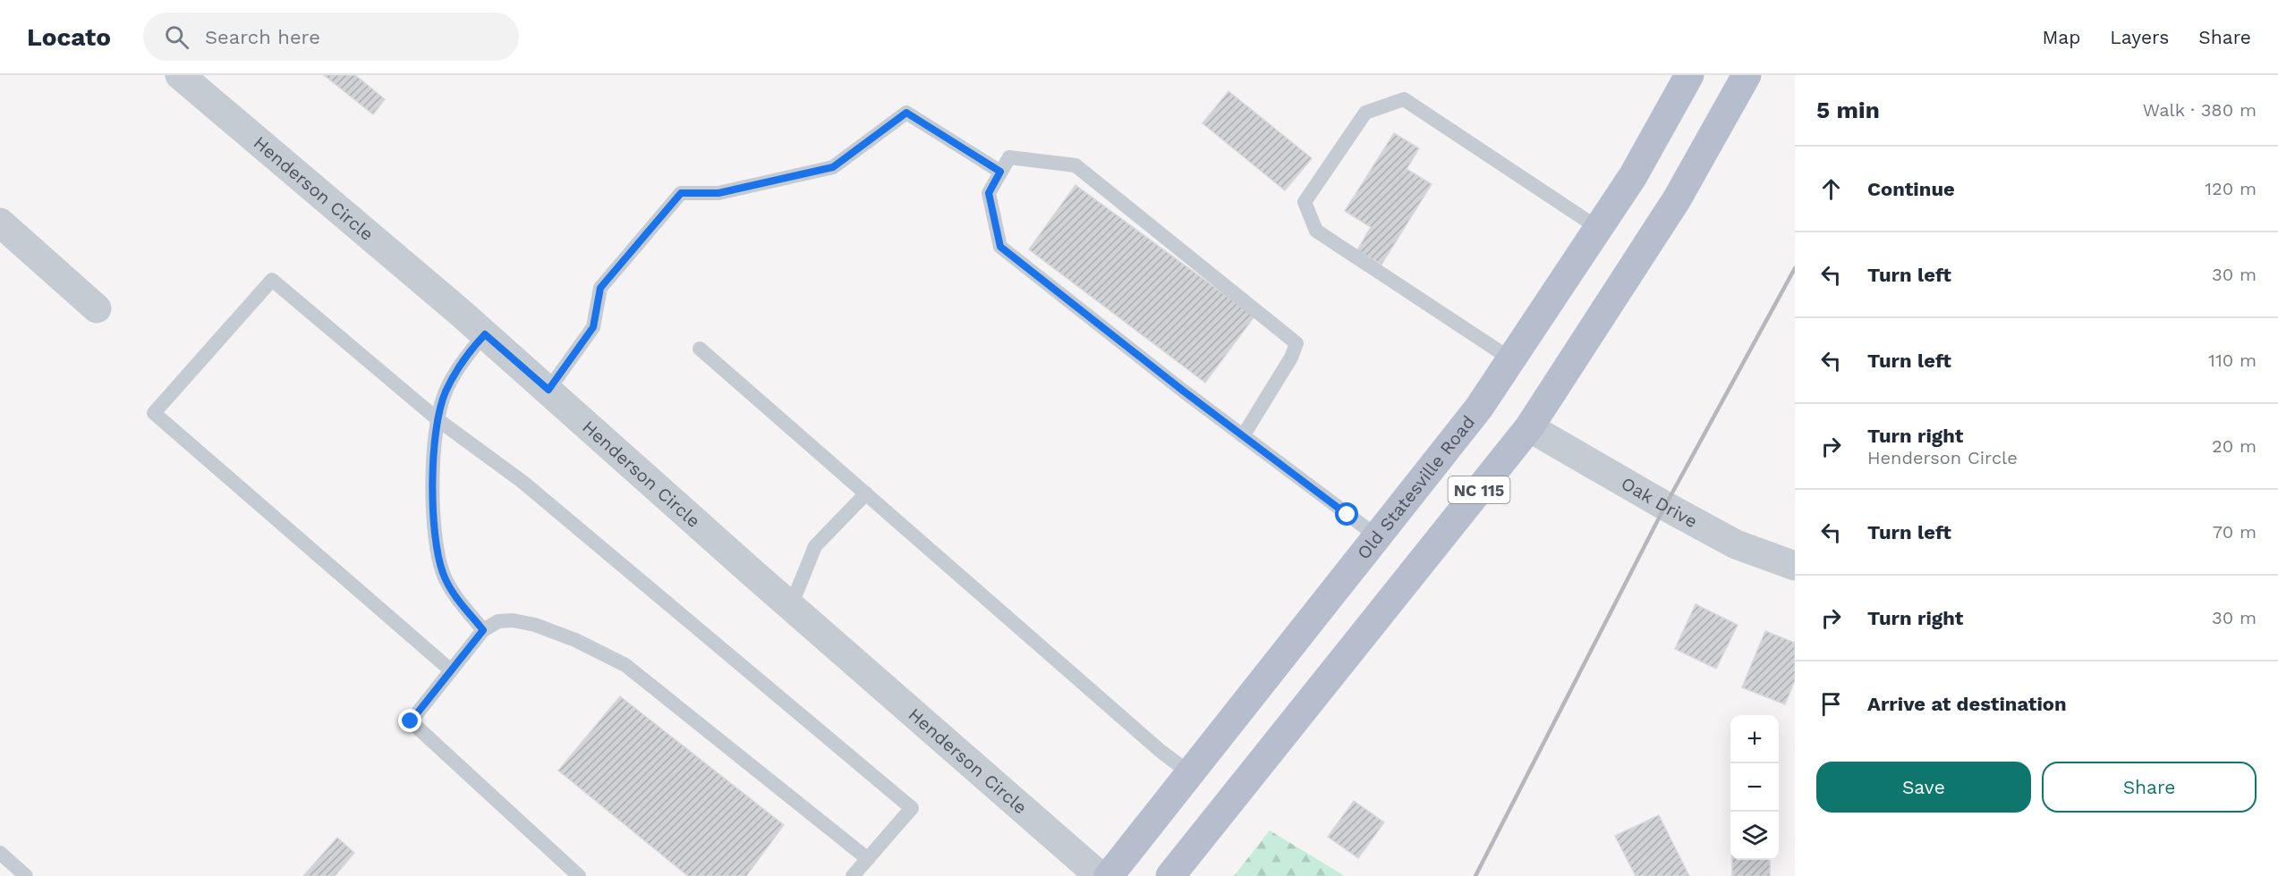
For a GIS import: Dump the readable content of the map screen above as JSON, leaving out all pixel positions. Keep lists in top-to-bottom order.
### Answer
{
  "streets": {
    "main road": ["Old Statesville Road", "NC 115"],
    "street": ["Henderson Circle", "Oak Drive"]
  },
  "crossings": [
    ["NC 115", "Oak Drive"]
  ],
  "page": {
    "header": "Locato",
    "search": "Search here",
    "nav": ["Map", "Layers", "Share"],
    "heading": ["5 min", "Walk · 380 m"],
    "list": [
      ["Continue", "120 m"],
      ["Turn left", "30 m"],
      ["Turn left", "110 m"],
      ["Turn right", "Henderson Circle", "20 m"],
      ["Turn left", "70 m"],
      ["Turn right", "30 m"],
      "Arrive at destination"
    ],
    "map_buttons": ["+", "−"],
    "buttons": ["Save", "Share"]
  }
}
